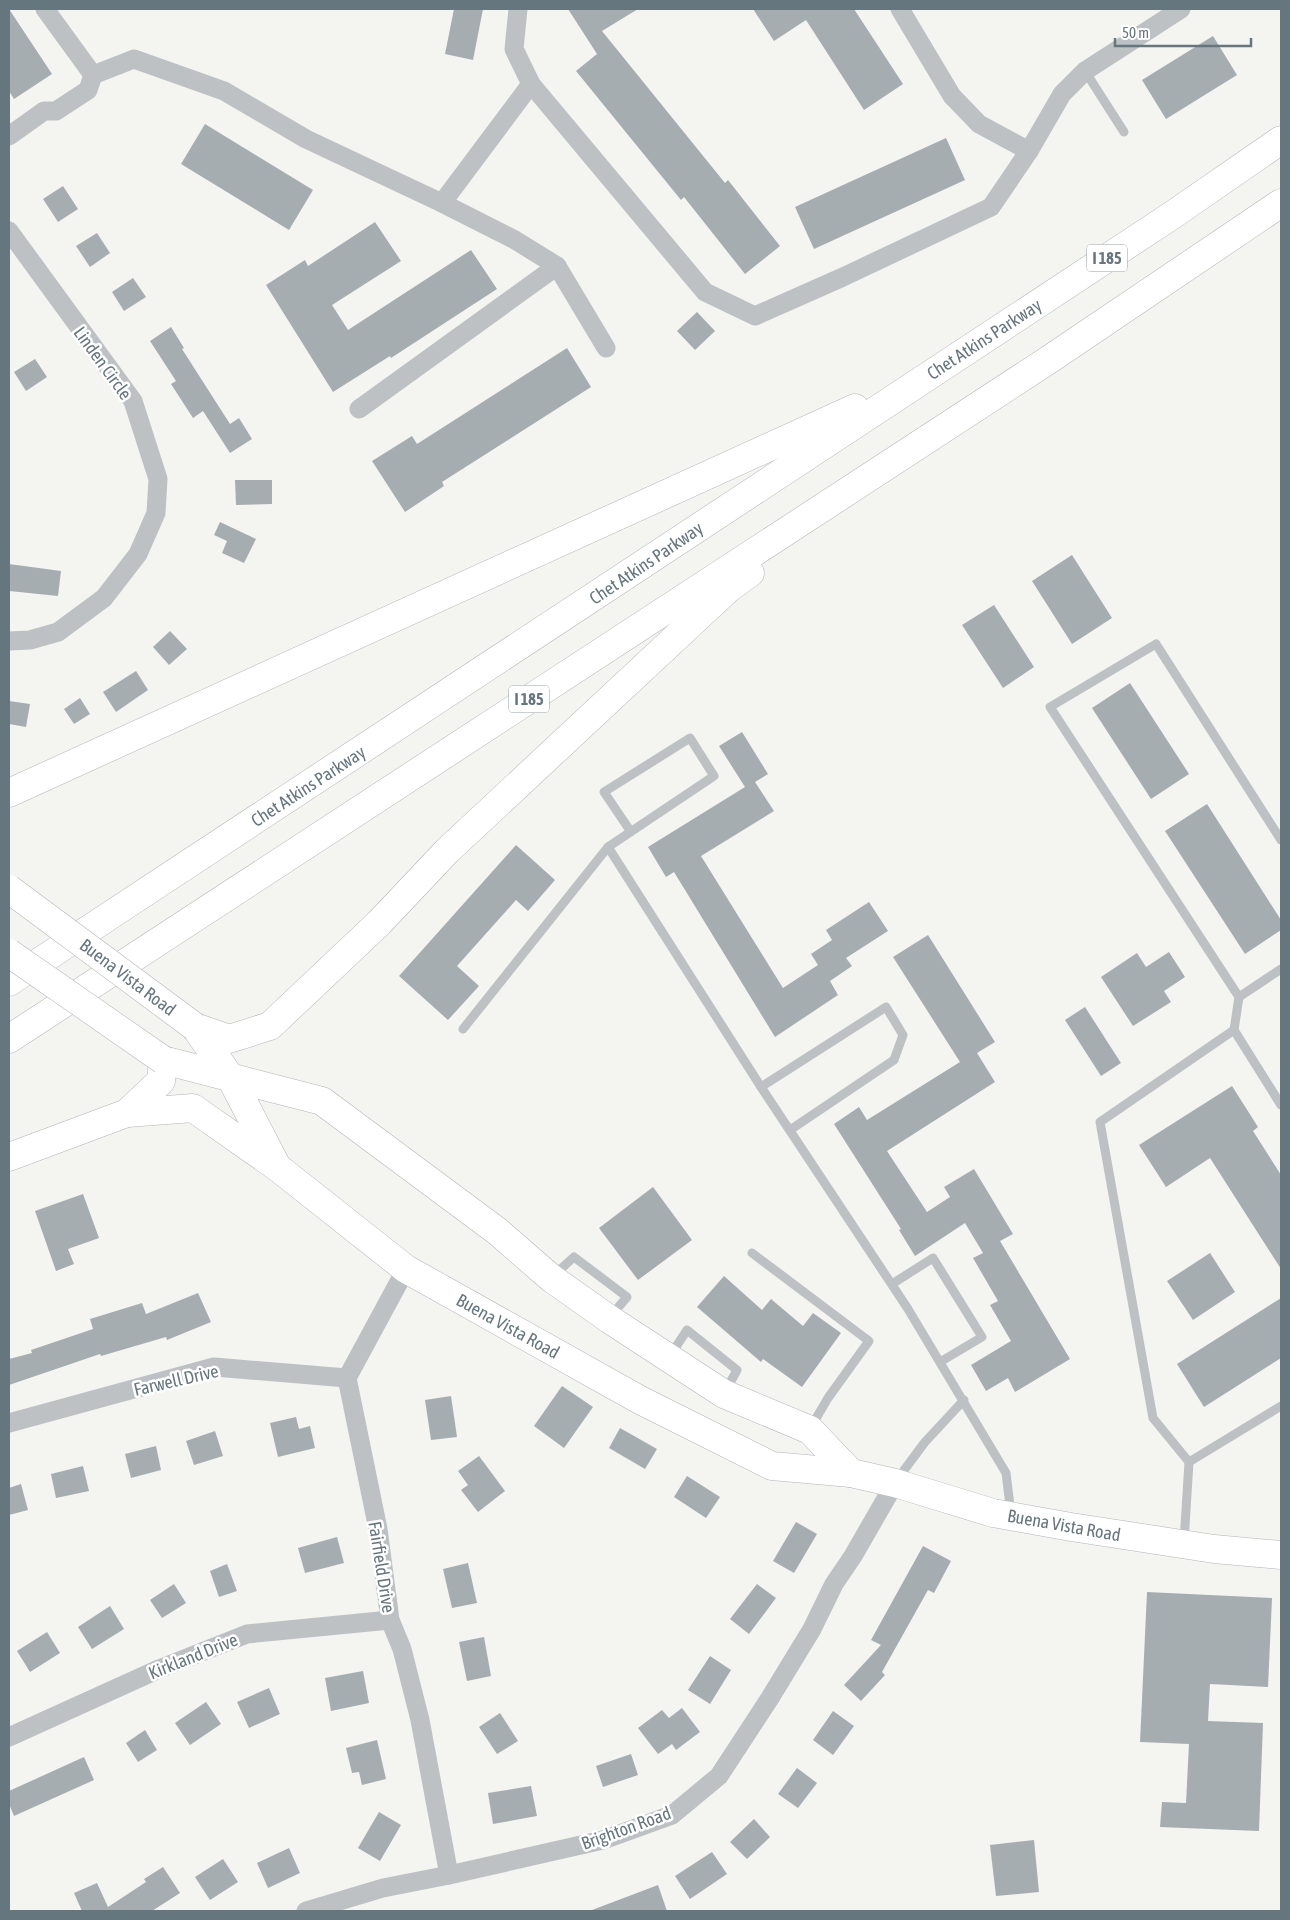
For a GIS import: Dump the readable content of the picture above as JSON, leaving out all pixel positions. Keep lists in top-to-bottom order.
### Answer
{
  "streets": {
    "main road": ["I 185", "Chet Atkins Parkway", "Buena Vista Road"],
    "street": [
      "Linden Circle",
      "Farwell Drive",
      "Fairfield Drive",
      "Kirkland Drive",
      "Brighton Road"
    ]
  },
  "crossings": [
    ["Buena Vista Road", "Brighton Road"],
    ["Farwell Drive", "Fairfield Drive"],
    ["Fairfield Drive", "Kirkland Drive"],
    ["Fairfield Drive", "Brighton Road"]
  ],
  "scale_bar": "50 m"
}
